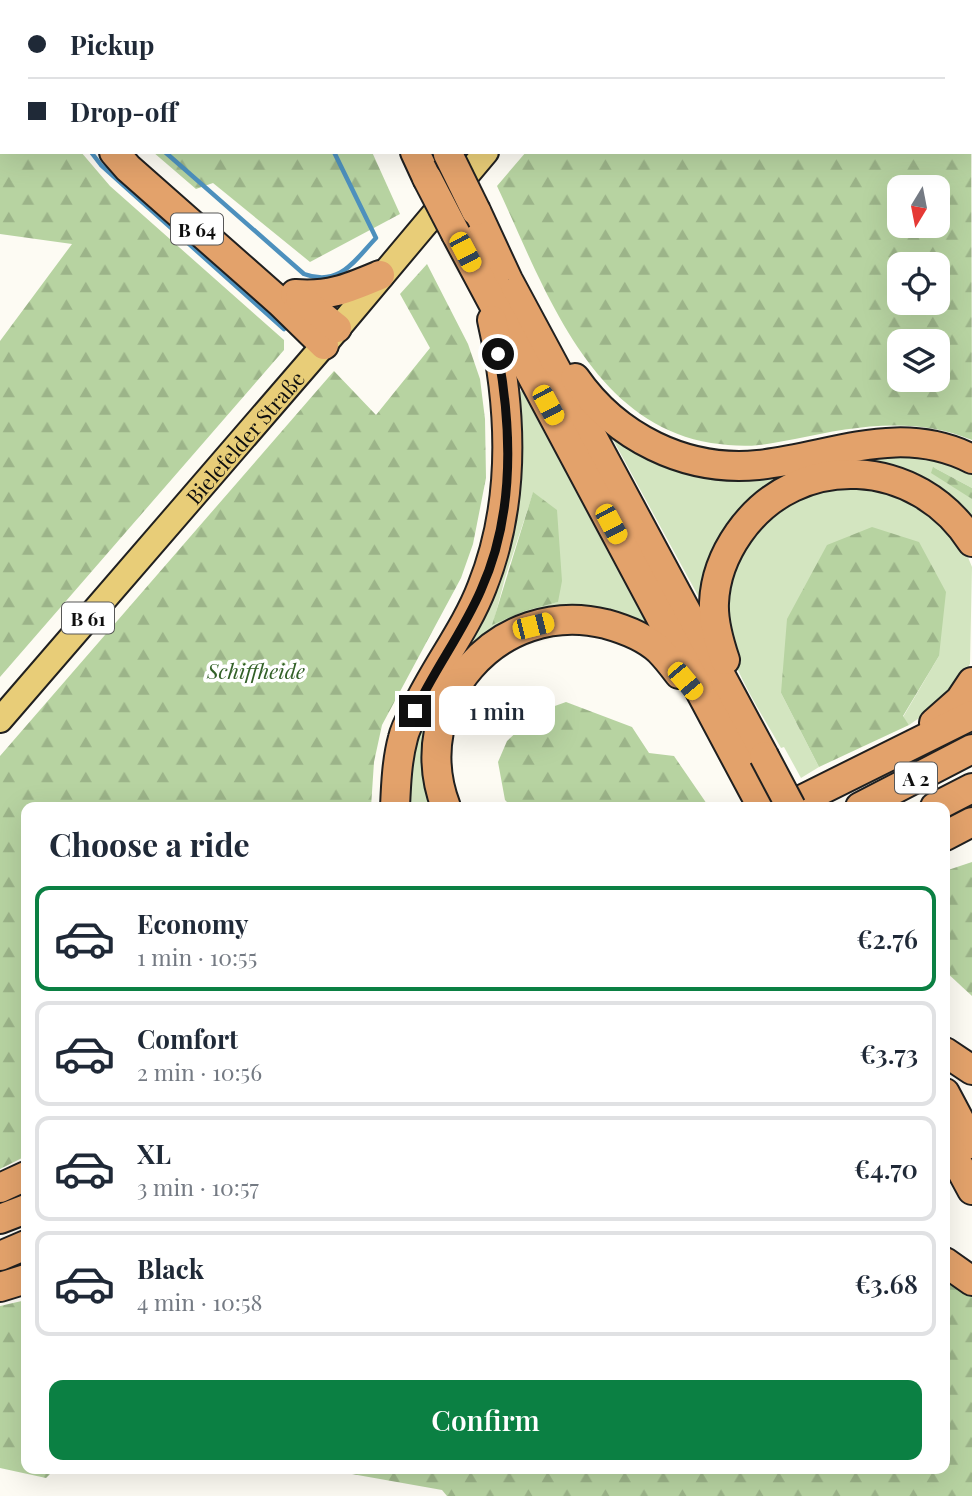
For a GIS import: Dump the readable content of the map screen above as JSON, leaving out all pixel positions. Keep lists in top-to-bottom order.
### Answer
{
  "streets": {
    "highway": ["B 64", "B 61", "A 2"],
    "main road": ["Bielefelder Straße"]
  },
  "crossings": [
    ["B 64", "Bielefelder Straße"],
    ["Bielefelder Straße", "B 61"]
  ],
  "parks": ["Schiffheide"],
  "north": "bottom",
  "page": {
    "banner": ["Pickup", "Drop-off"],
    "bubble": "1 min",
    "heading": "Choose a ride",
    "list": [
      {
        "name": "Economy",
        "note": "1 min · 10:55",
        "value": "€2.76"
      },
      {
        "name": "Comfort",
        "note": "2 min · 10:56",
        "value": "€3.73"
      },
      {
        "name": "XL",
        "note": "3 min · 10:57",
        "value": "€4.70"
      },
      {
        "name": "Black",
        "note": "4 min · 10:58",
        "value": "€3.68"
      }
    ],
    "buttons": "Confirm"
  }
}
